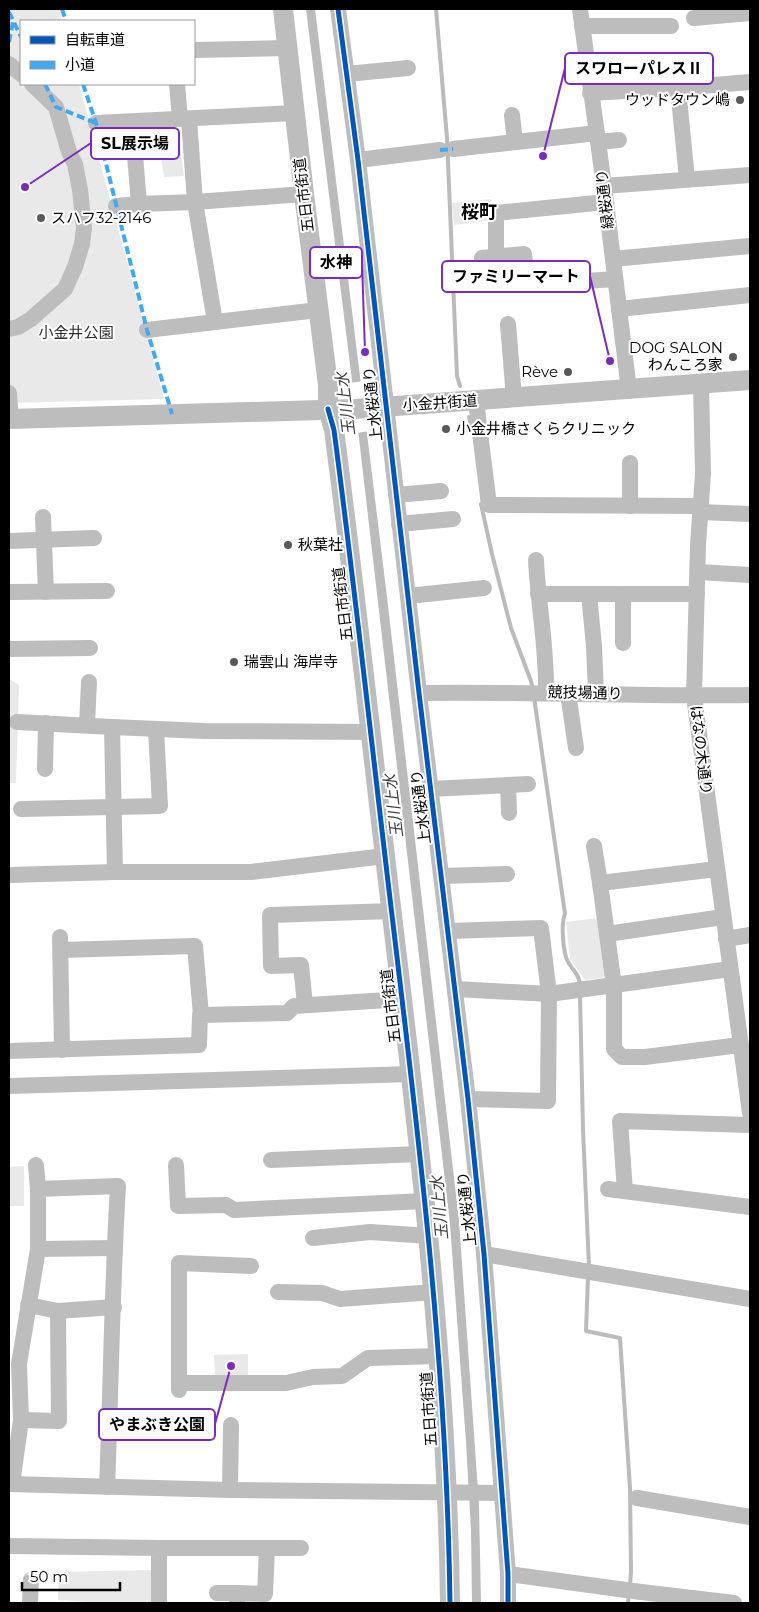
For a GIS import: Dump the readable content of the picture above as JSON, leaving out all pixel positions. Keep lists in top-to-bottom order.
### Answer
{
  "streets": {
    "main road": ["五日市街道", "小金井街道"],
    "street": [
      "緑桜通り",
      "上水桜通り",
      "競技場通り",
      "はなの木通り"
    ]
  },
  "crossings": [
    ["五日市街道", "小金井街道"],
    ["緑桜通り", "小金井街道"],
    ["小金井街道", "上水桜通り"],
    ["小金井街道", "はなの木通り"],
    ["上水桜通り", "競技場通り"],
    ["競技場通り", "はなの木通り"]
  ],
  "districts": ["桜町"],
  "water": ["玉川上水"],
  "parks": ["小金井公園"],
  "places": [
    "ウッドタウン嶋",
    "スワローパレスⅡ",
    "SL展示場",
    "スハフ32-2146",
    "水神",
    "DOG SALON わんころ家",
    "ファミリーマート",
    "Rève",
    "小金井橋さくらクリニック",
    "秋葉社",
    "瑞雲山 海岸寺",
    "やまぶき公園"
  ],
  "legend": ["自転車道", "小道"],
  "scale_bar": "50 m"
}
